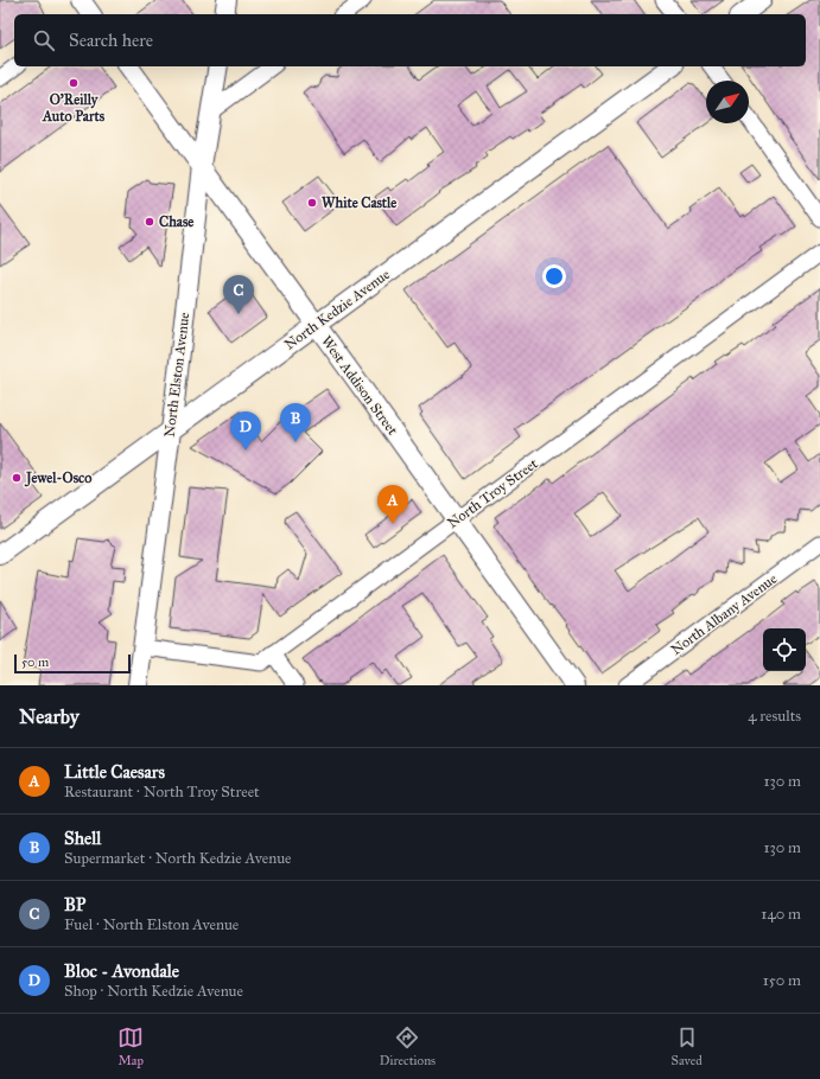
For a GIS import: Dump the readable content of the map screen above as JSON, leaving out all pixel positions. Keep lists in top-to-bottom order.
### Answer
{
  "streets": {
    "main road": ["North Kedzie Avenue", "North Elston Avenue", "West Addison Street"],
    "street": ["North Troy Street", "North Albany Avenue"]
  },
  "crossings": [
    ["North Kedzie Avenue", "North Elston Avenue"],
    ["North Kedzie Avenue", "West Addison Street"],
    ["North Elston Avenue", "West Addison Street"],
    ["North Elston Avenue", "North Troy Street"],
    ["West Addison Street", "North Troy Street"]
  ],
  "places": [
    "O'Reilly Auto Parts",
    "White Castle",
    "Chase",
    "Jewel-Osco"
  ],
  "scale_bar": "50 m",
  "north": "top right",
  "page": {
    "search": "Search here",
    "pins": [
      "C",
      "B",
      "D",
      "A"
    ],
    "scale": "50 m",
    "heading": ["Nearby", "4 results"],
    "list": [
      {
        "mark": "A",
        "name": "Little Caesars",
        "note": "Restaurant · North Troy Street",
        "value": "130 m"
      },
      {
        "mark": "B",
        "name": "Shell",
        "note": "Supermarket · North Kedzie Avenue",
        "value": "130 m"
      },
      {
        "mark": "C",
        "name": "BP",
        "note": "Fuel · North Elston Avenue",
        "value": "140 m"
      },
      {
        "mark": "D",
        "name": "Bloc - Avondale",
        "note": "Shop · North Kedzie Avenue",
        "value": "150 m"
      }
    ],
    "nav": ["Map", "Directions", "Saved"]
  }
}
